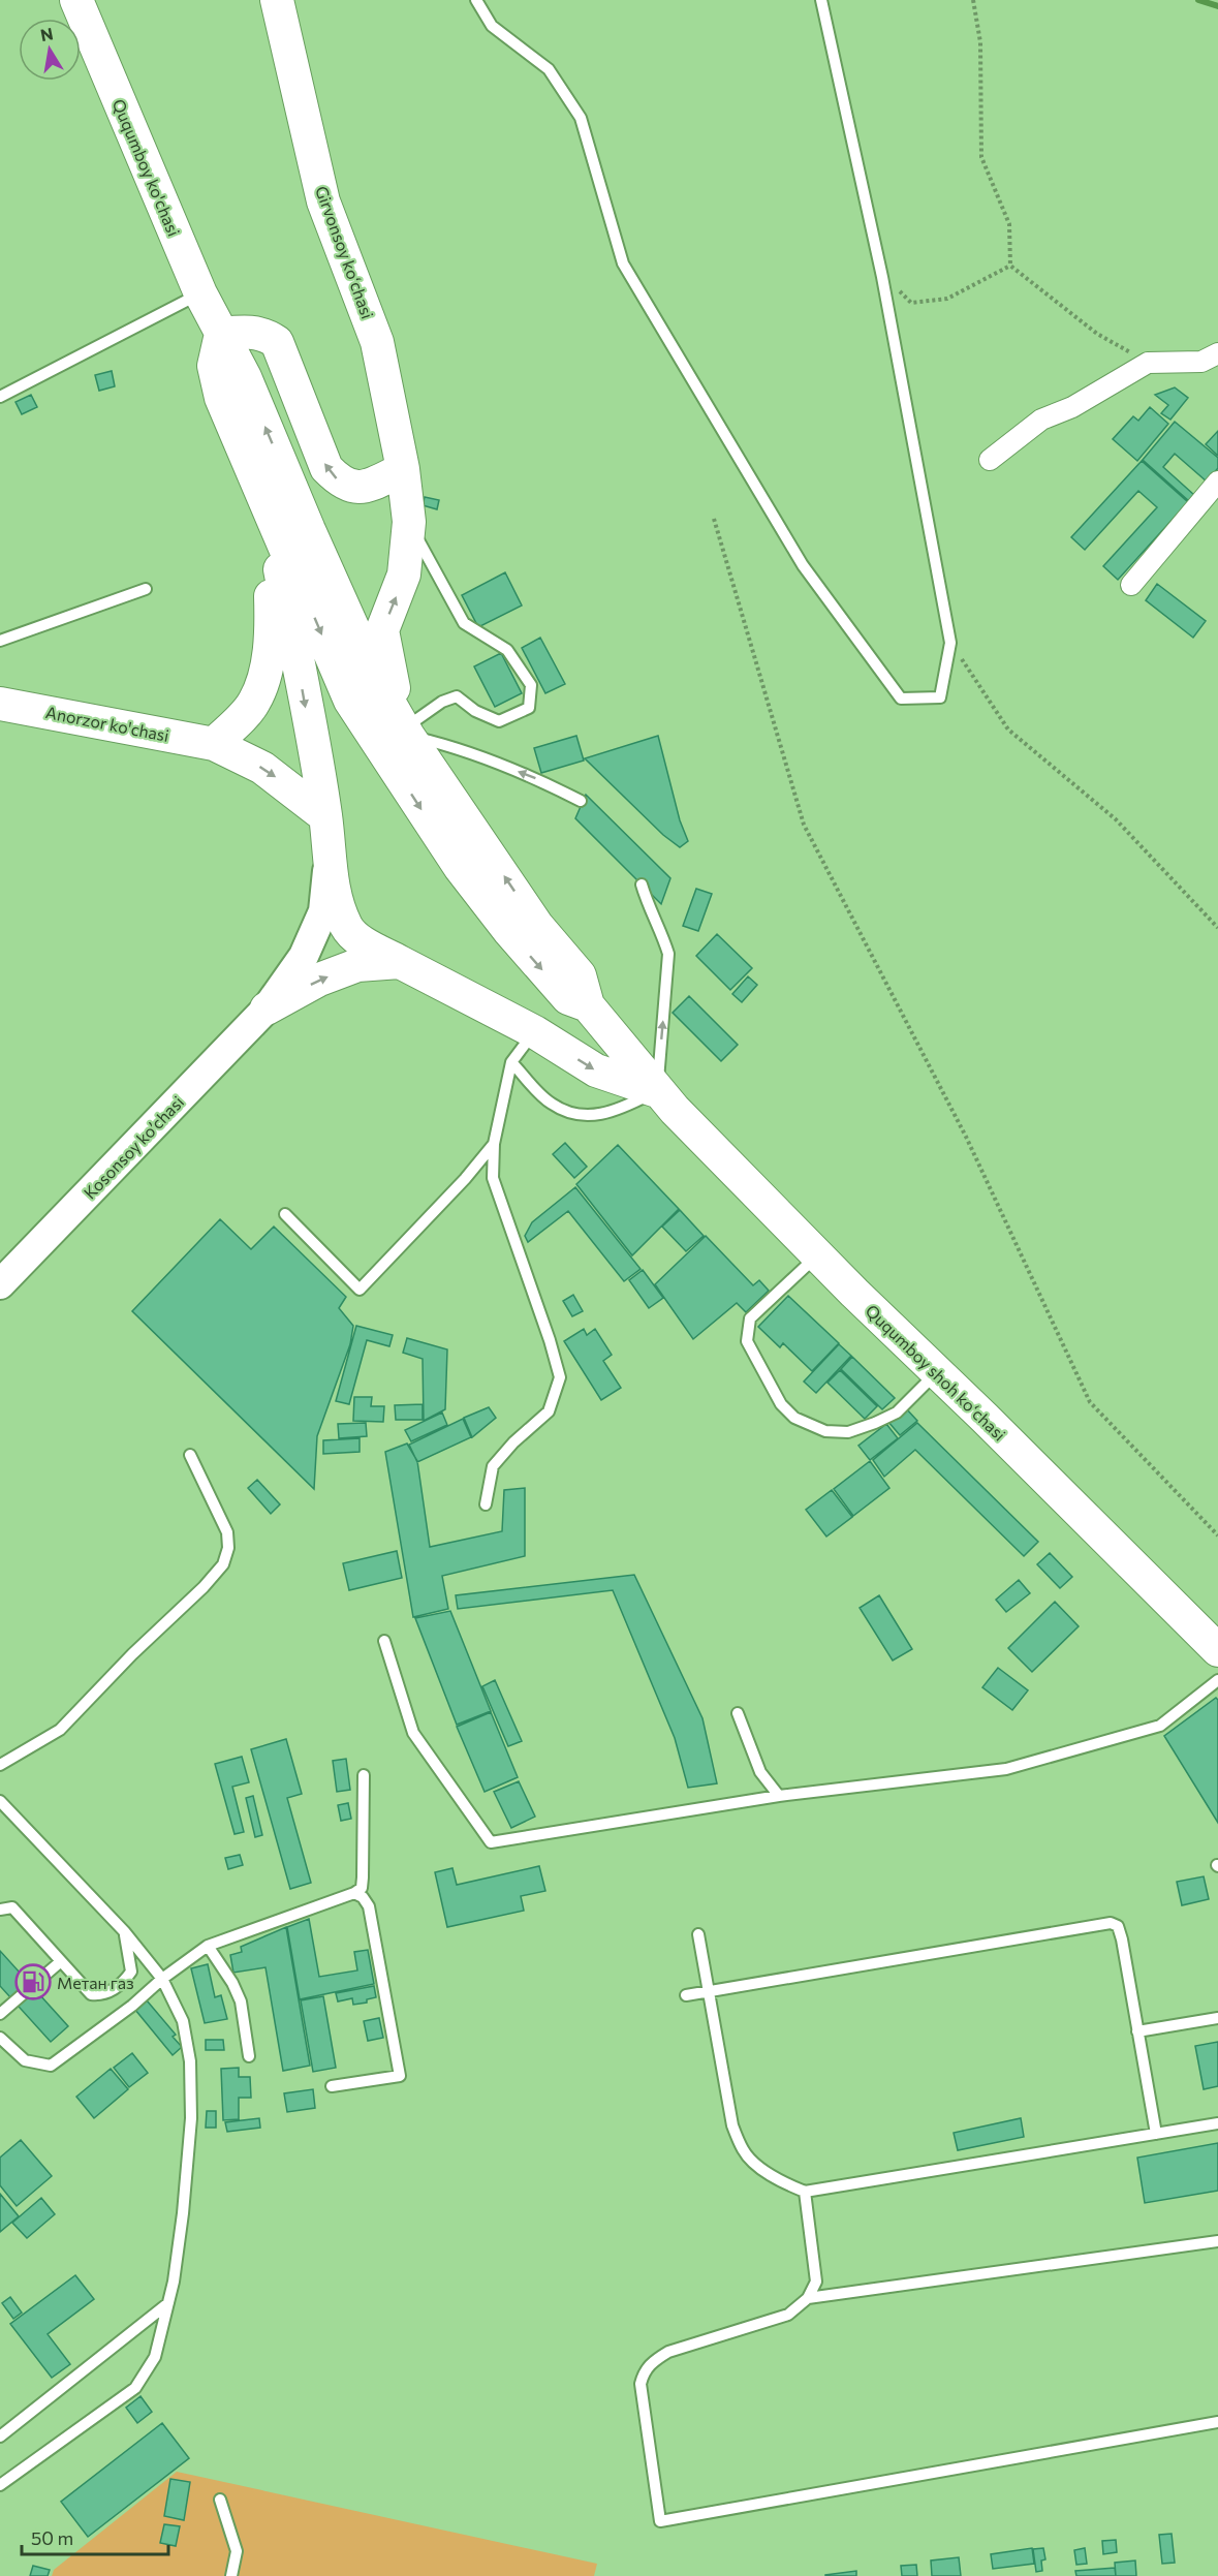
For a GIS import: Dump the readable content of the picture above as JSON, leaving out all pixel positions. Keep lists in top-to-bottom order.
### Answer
{
  "streets": {
    "main road": [
      "Ququmboy ko'chasi",
      "Girvonsoy koʻchasi",
      "Anorzor ko'chasi",
      "Kosonsoy ko’chasi",
      "Ququmboy shoh koʻchasi"
    ]
  },
  "crossings": [
    ["Ququmboy ko'chasi", "Girvonsoy koʻchasi"],
    ["Ququmboy ko'chasi", "Ququmboy shoh koʻchasi"]
  ],
  "one_way": ["Anorzor ko'chasi"],
  "places": {
    "fuel station": ["Метан газ"]
  },
  "scale_bar": "50 m",
  "north": "top"
}
